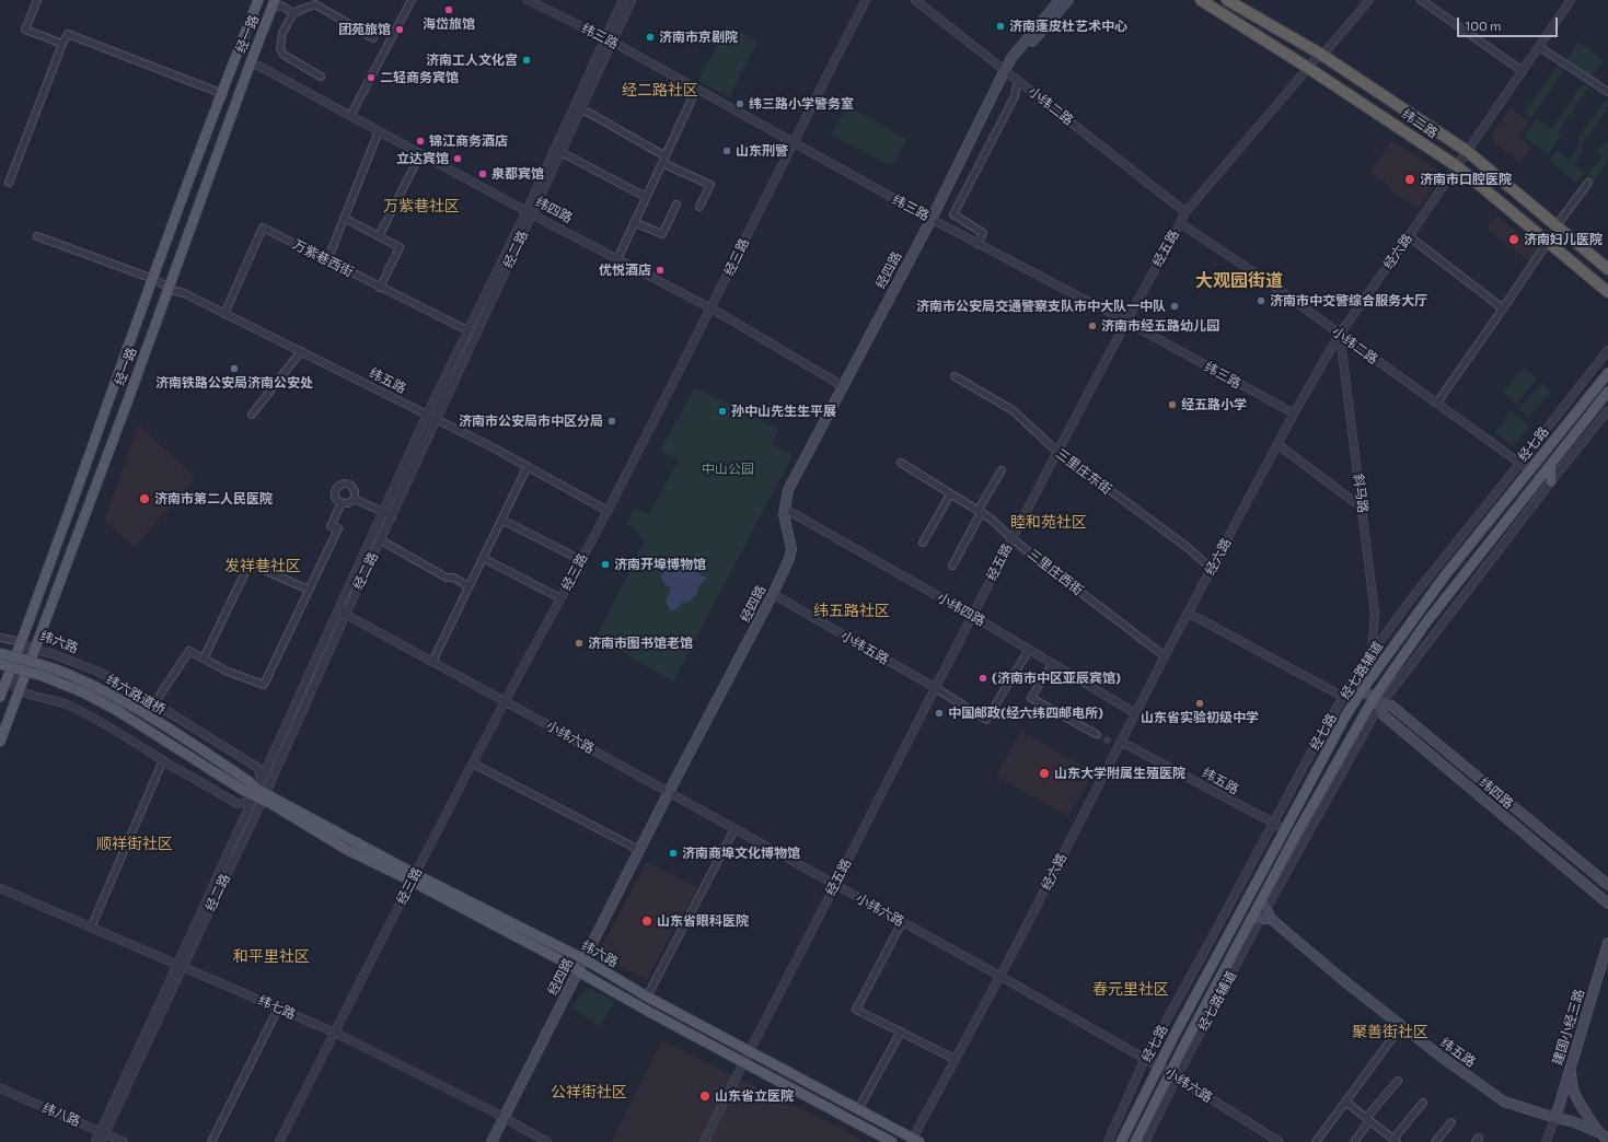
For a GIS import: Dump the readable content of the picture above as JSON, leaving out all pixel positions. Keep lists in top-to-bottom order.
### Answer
{
  "streets": {
    "highway": ["纬二路"],
    "main road": [
      "经一路",
      "纬四路",
      "经四路",
      "纬五路",
      "经七路",
      "纬六路",
      "纬六路道桥",
      "建国小经三路"
    ],
    "street": [
      "纬三路",
      "小纬二路",
      "经五路",
      "经二路",
      "经六路",
      "经三路",
      "万紫巷西街",
      "三里庄东街",
      "斜马路",
      "三里庄西街",
      "小纬四路",
      "小纬五路",
      "经七路辅道",
      "小纬六路",
      "纬七路",
      "纬八路"
    ]
  },
  "crossings": [
    ["经一路", "纬四路"],
    ["经一路", "纬五路"],
    ["经一路", "纬六路"],
    ["纬三路", "经五路"],
    ["纬三路", "经二路"],
    ["纬三路", "经六路"],
    ["纬三路", "经三路"],
    ["纬三路", "经四路"],
    ["小纬二路", "经五路"],
    ["小纬二路", "经六路"],
    ["小纬二路", "经四路"],
    ["小纬二路", "经七路"],
    ["小纬二路", "斜马路"],
    ["小纬二路", "经七路辅道"],
    ["纬二路", "经五路"],
    ["纬二路", "经六路"],
    ["纬四路", "经二路"],
    ["纬四路", "经三路"],
    ["纬四路", "经四路"],
    ["纬四路", "经七路"],
    ["经五路", "三里庄东街"],
    ["经五路", "三里庄西街"],
    ["经五路", "小纬四路"],
    ["经五路", "纬六路"],
    ["经五路", "小纬五路"],
    ["经五路", "小纬六路"],
    ["经二路", "万紫巷西街"],
    ["经二路", "纬五路"],
    ["经二路", "纬六路"],
    ["经二路", "小纬六路"],
    ["经二路", "纬七路"],
    ["经二路", "纬八路"],
    ["经六路", "纬五路"],
    ["经六路", "三里庄东街"],
    ["经六路", "斜马路"],
    ["经六路", "三里庄西街"],
    ["经六路", "小纬四路"],
    ["经六路", "纬六路"],
    ["经六路", "小纬六路"],
    ["经三路", "纬五路"],
    ["经三路", "纬六路"],
    ["经三路", "小纬六路"],
    ["经三路", "纬七路"],
    ["万紫巷西街", "纬五路"],
    ["经四路", "小纬四路"],
    ["经四路", "纬六路"],
    ["经四路", "小纬五路"],
    ["经四路", "小纬六路"],
    ["经四路", "纬七路"],
    ["纬五路", "经七路"],
    ["纬五路", "经七路辅道"],
    ["纬五路", "建国小经三路"],
    ["经七路", "小纬六路"],
    ["斜马路", "经七路辅道"],
    ["纬六路", "纬六路道桥"],
    ["经七路辅道", "小纬六路"]
  ],
  "districts": [
    "经二路社区",
    "万紫巷社区",
    "大观园街道",
    "睦和苑社区",
    "发祥巷社区",
    "纬五路社区",
    "顺祥街社区",
    "和平里社区",
    "春元里社区",
    "聚善街社区",
    "公祥街社区"
  ],
  "parks": ["中山公园"],
  "places": [
    "海岱旅馆",
    "济南蓬皮杜艺术中心",
    "团苑旅馆",
    "济南市京剧院",
    "济南工人文化宫",
    "二轻商务宾馆",
    "纬三路小学警务室",
    "锦江商务酒店",
    "山东刑警",
    "立达宾馆",
    "泉都宾馆",
    "济南市口腔医院",
    "济南妇儿医院",
    "优悦酒店",
    "济南市中交警综合服务大厅",
    "济南市公安局交通警察支队市中大队一中队",
    "济南市经五路幼儿园",
    "济南铁路公安局济南公安处",
    "经五路小学",
    "孙中山先生生平展",
    "济南市公安局市中区分局",
    "济南市第二人民医院",
    "济南开埠博物馆",
    "济南市图书馆老馆",
    "(济南市中区亚辰宾馆)",
    "山东省实验初级中学",
    "中国邮政(经六纬四邮电所)",
    "山东大学附属生殖医院",
    "济南商埠文化博物馆",
    "山东省眼科医院",
    "山东省立医院"
  ],
  "scale_bar": "100 m"
}
